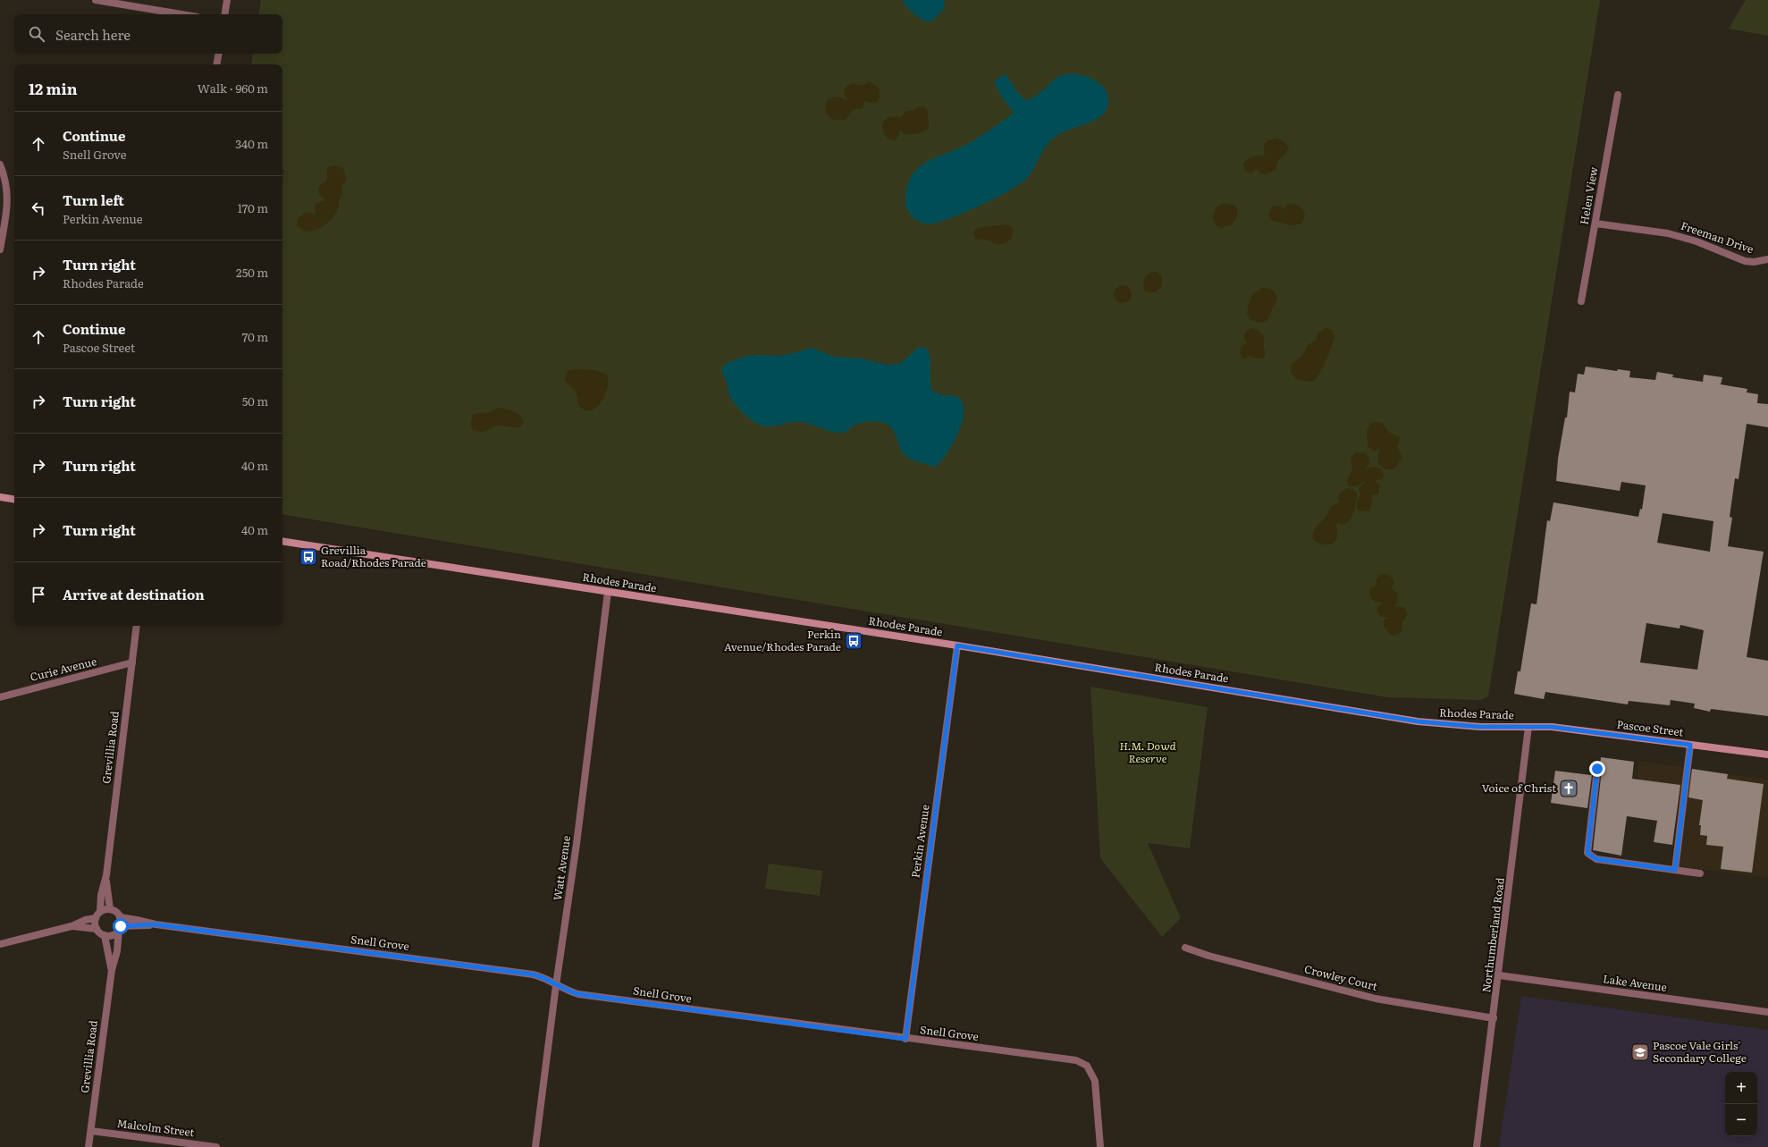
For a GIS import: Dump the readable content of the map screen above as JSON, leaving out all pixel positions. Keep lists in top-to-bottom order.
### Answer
{
  "streets": {
    "main road": ["Rhodes Parade", "Pascoe Street"],
    "street": [
      "Helen View",
      "Freeman Drive",
      "Curie Avenue",
      "Grevillia Road",
      "Perkin Avenue",
      "Watt Avenue",
      "Northumberland Road",
      "Snell Grove",
      "Crowley Court",
      "Lake Avenue",
      "Malcolm Street"
    ]
  },
  "crossings": [
    ["Helen View", "Freeman Drive"],
    ["Rhodes Parade", "Pascoe Street"],
    ["Rhodes Parade", "Perkin Avenue"],
    ["Rhodes Parade", "Watt Avenue"],
    ["Rhodes Parade", "Northumberland Road"],
    ["Curie Avenue", "Grevillia Road"],
    ["Pascoe Street", "Northumberland Road"],
    ["Grevillia Road", "Snell Grove"],
    ["Grevillia Road", "Malcolm Street"],
    ["Perkin Avenue", "Snell Grove"],
    ["Watt Avenue", "Snell Grove"],
    ["Northumberland Road", "Crowley Court"],
    ["Northumberland Road", "Lake Avenue"]
  ],
  "parks": ["H.M. Dowd Reserve"],
  "places": {
    "bus stop": ["Grevillia Road/Rhodes Parade", "Perkin Avenue/Rhodes Parade"],
    "church": ["Voice of Christ"],
    "school or university": ["Pascoe Vale Girls' Secondary College"]
  },
  "page": {
    "search": "Search here",
    "heading": ["12 min", "Walk · 960 m"],
    "list": [
      ["Continue", "Snell Grove", "340 m"],
      ["Turn left", "Perkin Avenue", "170 m"],
      ["Turn right", "Rhodes Parade", "250 m"],
      ["Continue", "Pascoe Street", "70 m"],
      ["Turn right", "50 m"],
      ["Turn right", "40 m"],
      ["Turn right", "40 m"],
      "Arrive at destination"
    ],
    "map_buttons": ["+", "−"]
  }
}
